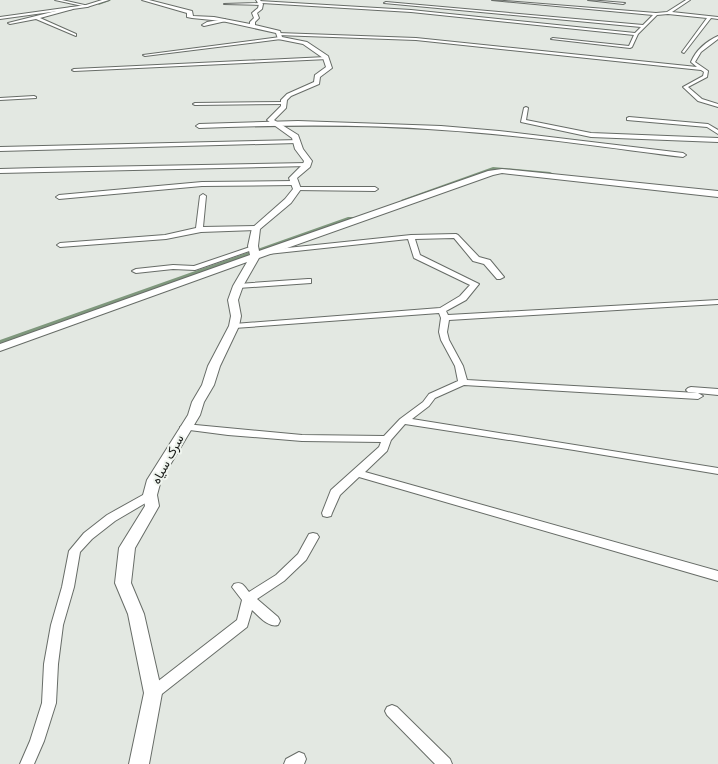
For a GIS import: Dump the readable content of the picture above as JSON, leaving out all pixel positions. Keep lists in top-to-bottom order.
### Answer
{
  "streets": {
    "street": ["سرک سیاه"]
  }
}
